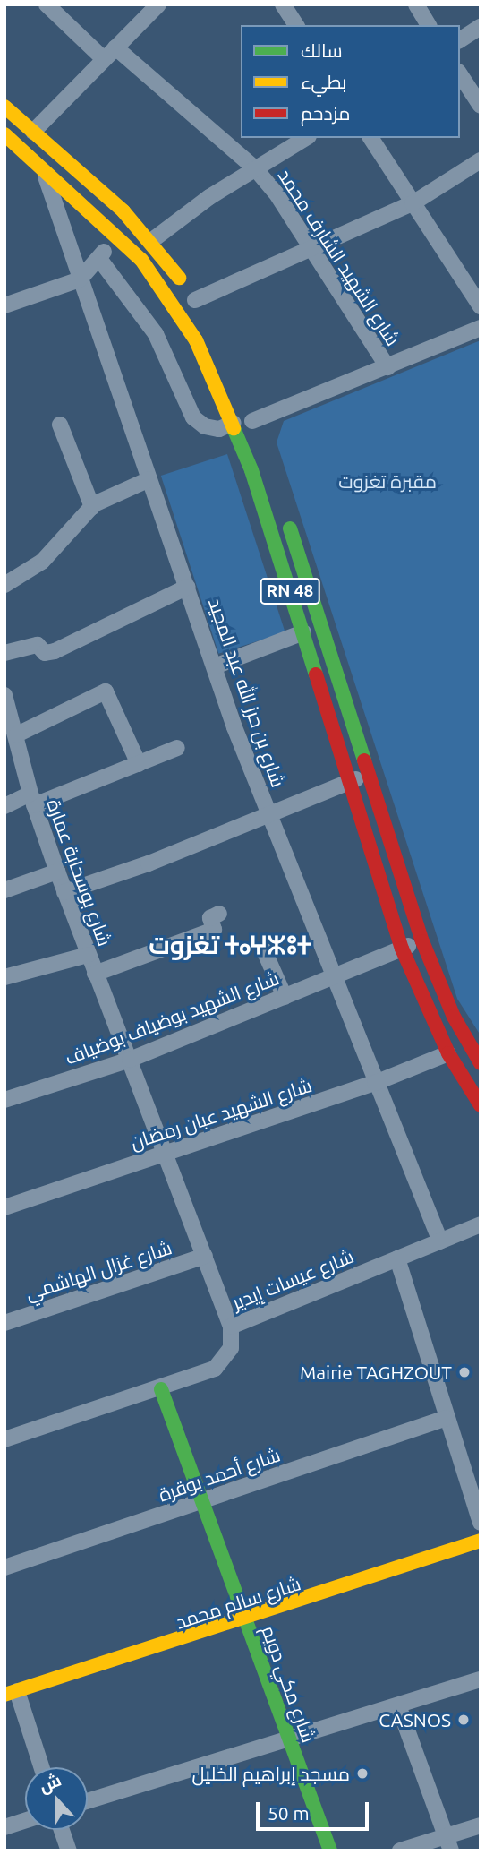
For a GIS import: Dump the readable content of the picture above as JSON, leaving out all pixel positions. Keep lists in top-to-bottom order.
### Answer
{
  "streets": {
    "main road": ["RN 48", "شارع سالم محمد", "شارع مكي دويم"],
    "street": [
      "شارع الشهيد الشارف محمد",
      "شارع بن حرز الله عبد المجيد",
      "شارع بوسحابة عمارة",
      "شارع الشهيد بوضياف بوضياف",
      "شارع الشهيد عبان رمضان",
      "شارع غزال الهاشمي",
      "شارع عيسات إيدير",
      "شارع أحمد بوقرة"
    ]
  },
  "crossings": [
    ["RN 48", "شارع بن حرز الله عبد المجيد"],
    ["RN 48", "شارع الشهيد بوضياف بوضياف"],
    ["RN 48", "شارع الشهيد عبان رمضان"],
    ["شارع بن حرز الله عبد المجيد", "شارع الشهيد بوضياف بوضياف"],
    ["شارع بن حرز الله عبد المجيد", "شارع الشهيد عبان رمضان"],
    ["شارع بن حرز الله عبد المجيد", "شارع عيسات إيدير"],
    ["شارع بوسحابة عمارة", "شارع الشهيد بوضياف بوضياف"],
    ["شارع بوسحابة عمارة", "شارع الشهيد عبان رمضان"],
    ["شارع بوسحابة عمارة", "شارع غزال الهاشمي"],
    ["شارع بوسحابة عمارة", "شارع عيسات إيدير"],
    ["شارع عيسات إيدير", "شارع مكي دويم"],
    ["شارع أحمد بوقرة", "شارع مكي دويم"],
    ["شارع سالم محمد", "شارع مكي دويم"]
  ],
  "districts": ["تغزوت ⵜⴰⵖⵣⵓⵜ"],
  "parks": ["مقبرة تغزوت"],
  "places": ["Mairie TAGHZOUT", "CASNOS", "مسجد إبراهيم الخليل"],
  "legend": ["سالك", "بطيء", "مزدحم"],
  "scale_bar": "50 m",
  "north": "top"
}
